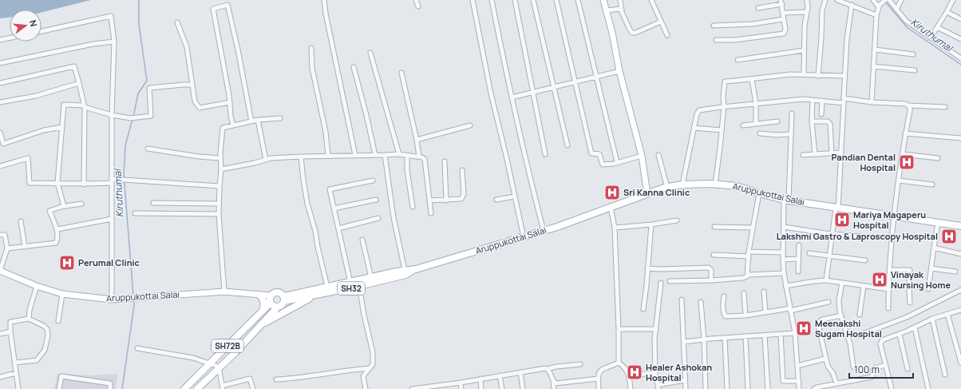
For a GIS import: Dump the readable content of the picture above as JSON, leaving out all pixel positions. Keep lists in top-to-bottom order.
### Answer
{
  "streets": {
    "main road": ["Aruppukottai Salai", "SH32", "SH72B"]
  },
  "crossings": [
    ["Aruppukottai Salai", "SH32"],
    ["Aruppukottai Salai", "SH72B"],
    ["SH32", "SH72B"]
  ],
  "water": ["Kiruthumal"],
  "places": {
    "hospital": [
      "Pandian Dental Hospital",
      "Sri Kanna Clinic",
      "Mariya Magaperu Hospital",
      "Lakshmi Gastro & Laproscopy Hospital",
      "Perumal Clinic",
      "Vinayak Nursing Home",
      "Meenakshi Sugam Hospital",
      "Healer Ashokan Hospital"
    ]
  },
  "scale_bar": "100 m",
  "north": "right"
}
